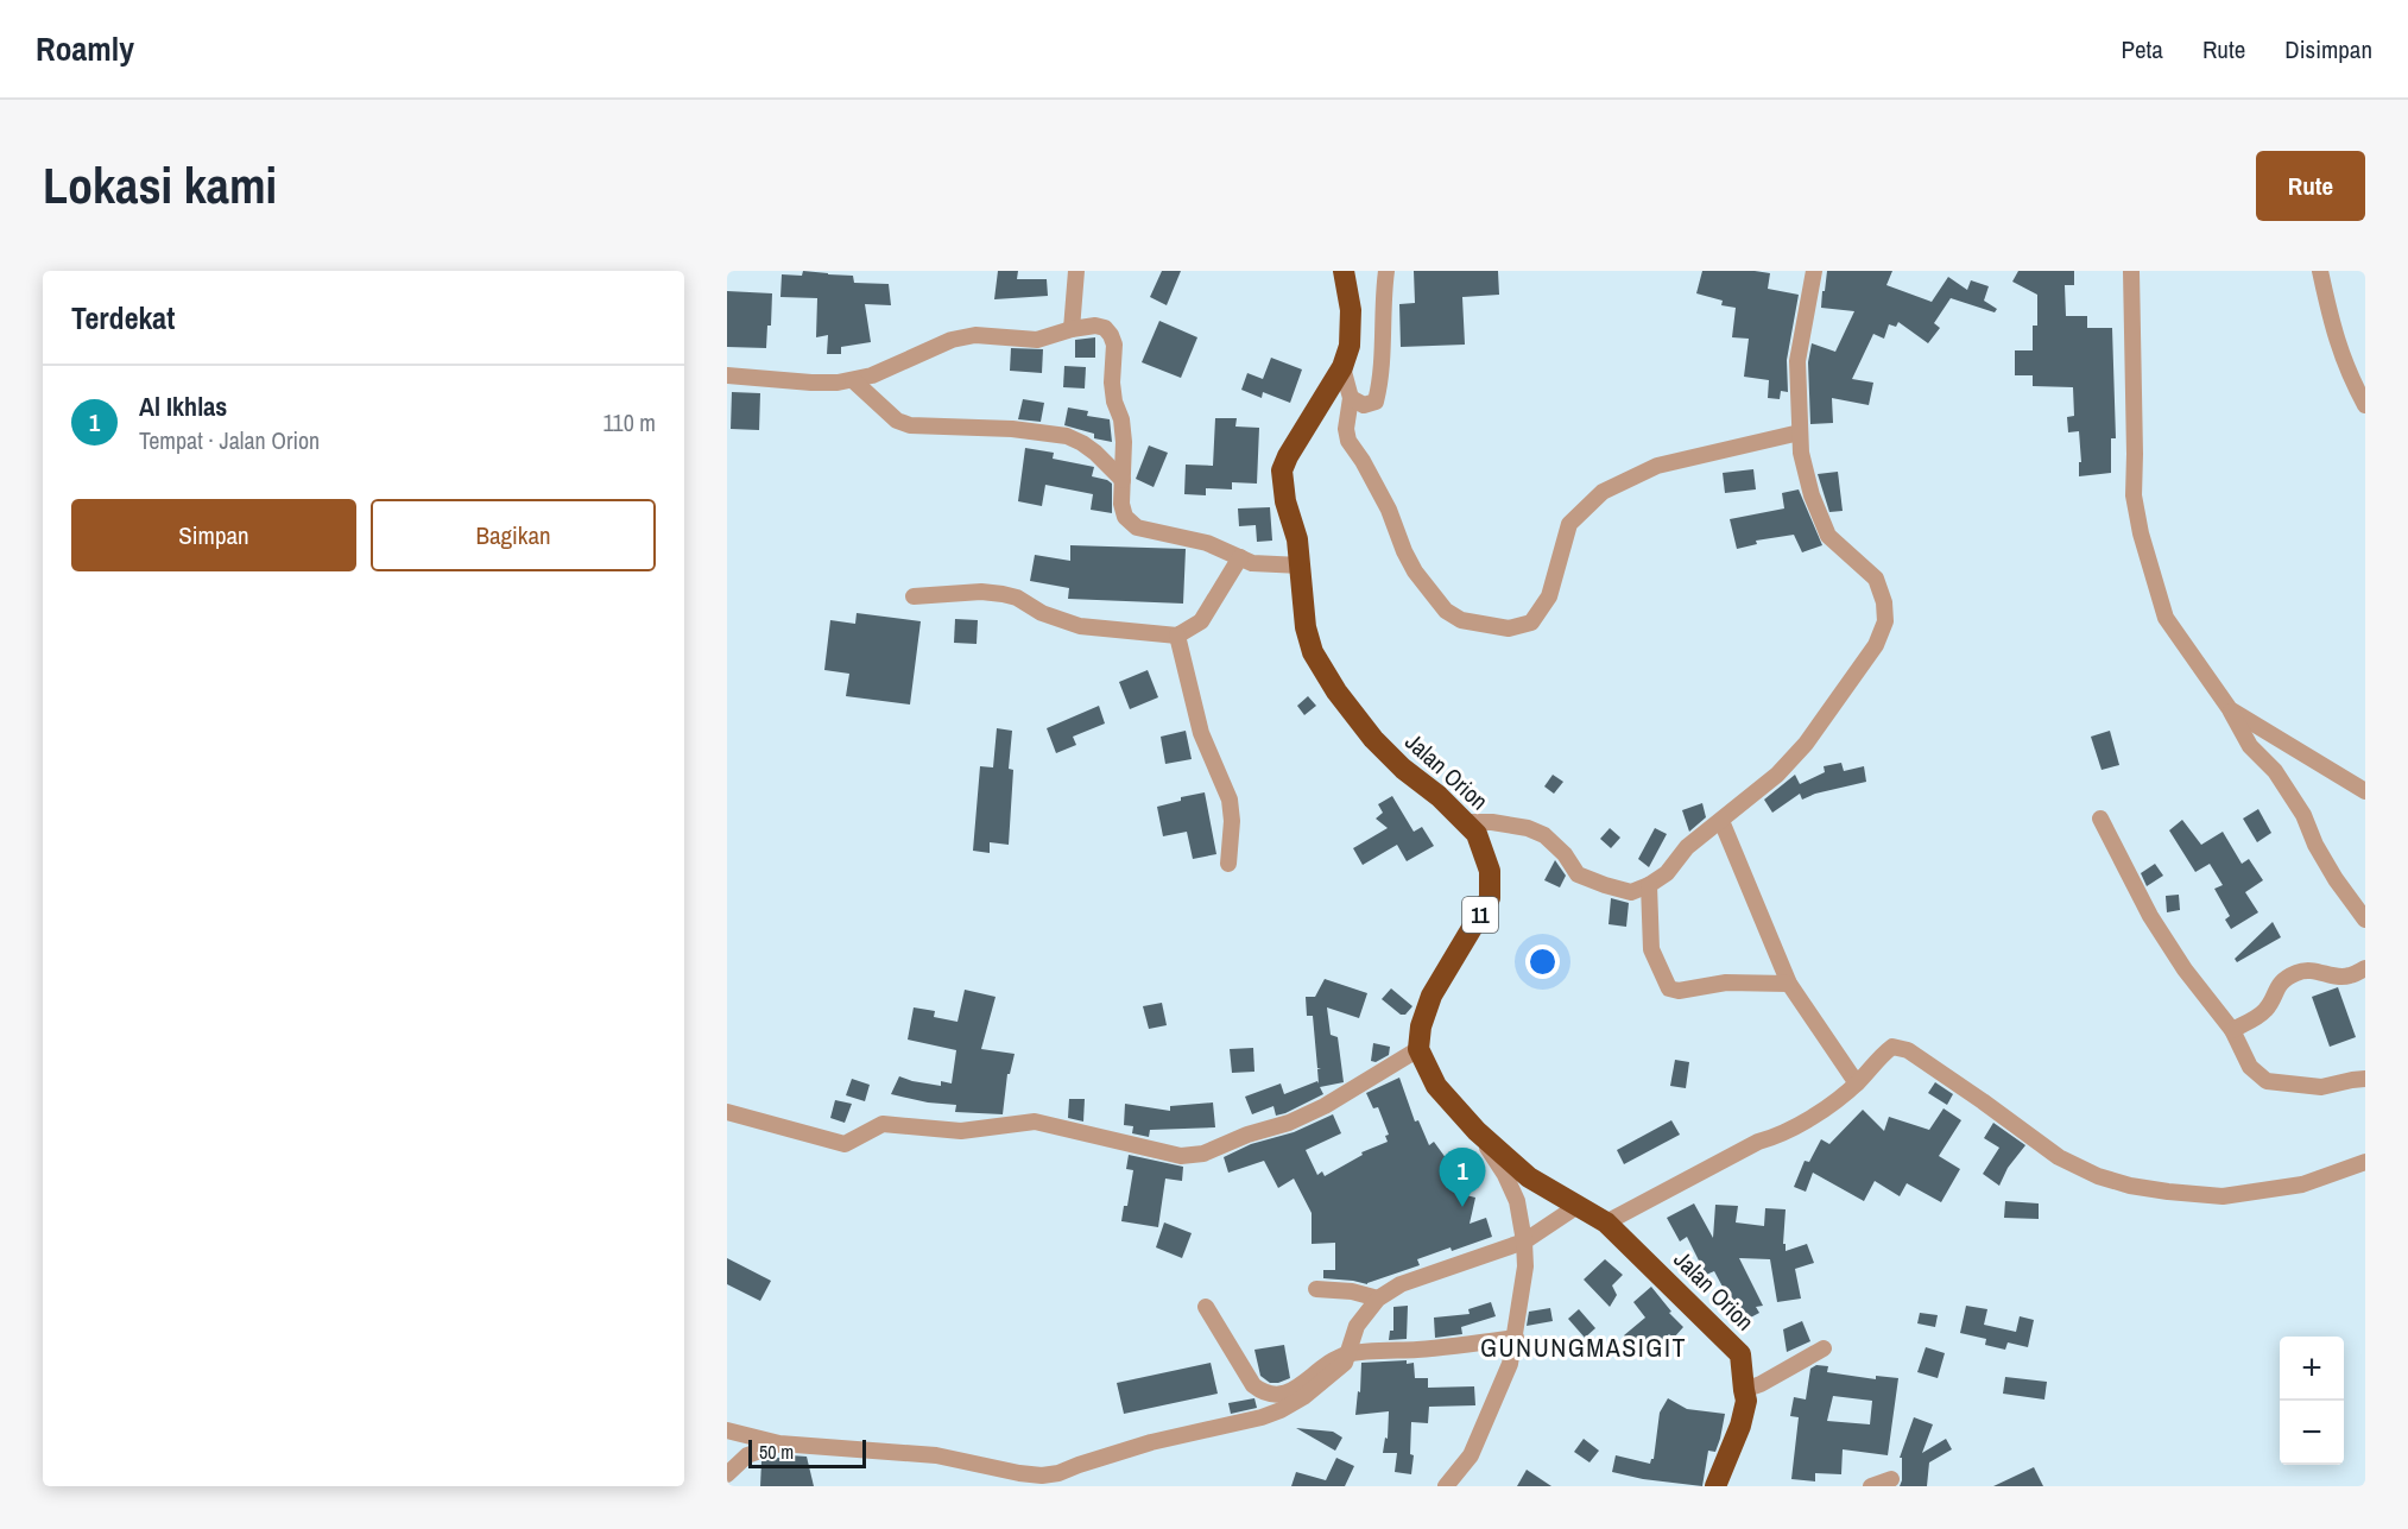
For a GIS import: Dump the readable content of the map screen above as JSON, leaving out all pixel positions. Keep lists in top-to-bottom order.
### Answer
{
  "streets": {
    "highway": ["Jalan Orion", "11"]
  },
  "districts": ["GUNUNGMASIGIT"],
  "scale_bar": "50 m",
  "page": {
    "header": "Roamly",
    "nav": ["Peta", "Rute", "Disimpan"],
    "buttons": [
      "Rute",
      ["Simpan", "Bagikan"]
    ],
    "title": "Lokasi kami",
    "heading": "Terdekat",
    "list": [
      {
        "mark": "1",
        "name": "Al Ikhlas",
        "note": "Tempat · Jalan Orion",
        "value": "110 m"
      }
    ],
    "pins": "1",
    "map_buttons": ["+", "−"],
    "scale": "50 m"
  }
}
